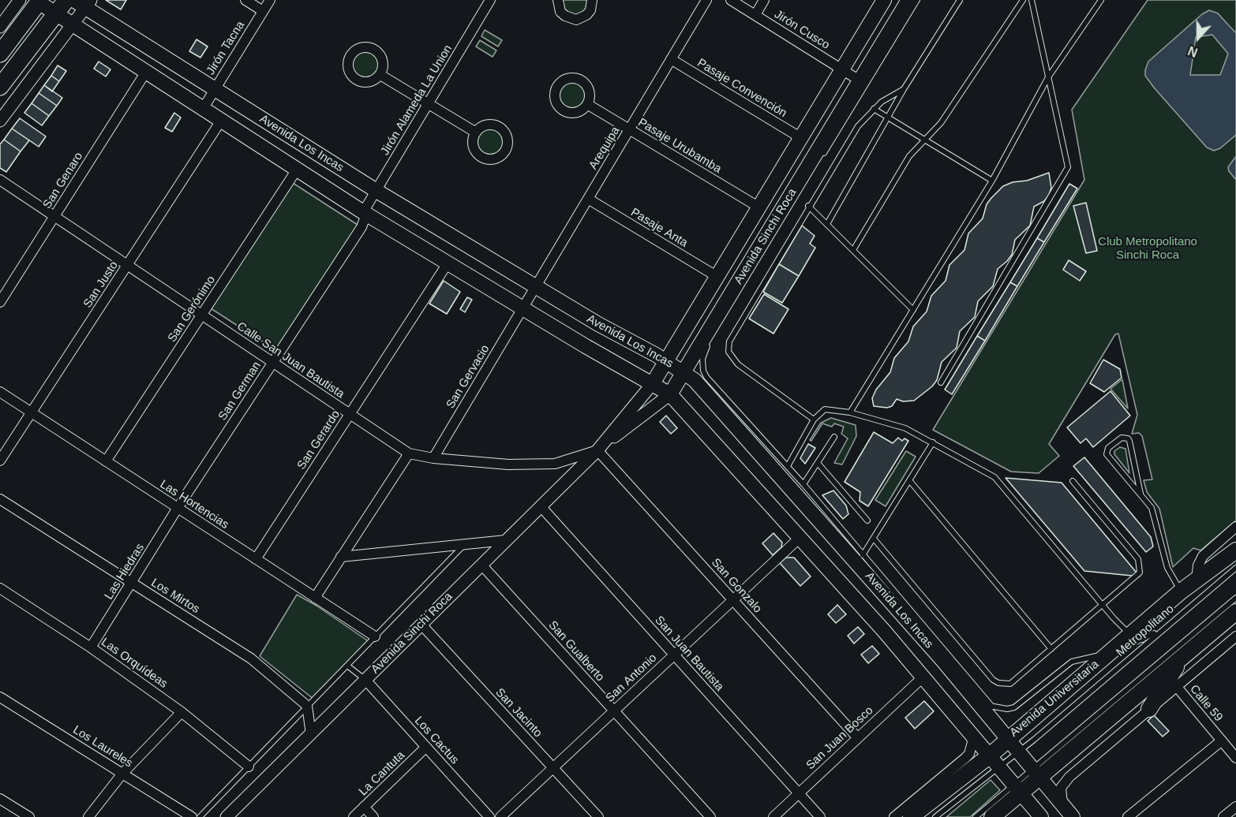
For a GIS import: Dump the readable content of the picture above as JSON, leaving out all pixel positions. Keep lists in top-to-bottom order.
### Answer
{
  "streets": {
    "main road": ["Avenida Los Incas", "Avenida Sinchi Roca", "Avenida Universitaria"],
    "street": [
      "Jirón Cusco",
      "Jirón Tacna",
      "Pasaje Convención",
      "Jirón Alameda La Union",
      "Pasaje Urubamba",
      "Arequipa",
      "San Genaro",
      "Pasaje Anta",
      "San Justo",
      "San Gerónimo",
      "Calle San Juan Bautista",
      "San Gervacio",
      "San German",
      "San Gerardo",
      "Las Hortencias",
      "Las Hiedras",
      "San Gonzalo",
      "Los Mirtos",
      "San Gualberto",
      "San Juan Bautista",
      "Las Orquídeas",
      "San Antonio",
      "Calle 59",
      "San Jacinto",
      "San Juan Bosco",
      "Los Cactus",
      "Los Laureles",
      "La Cantuta"
    ],
    "lane": ["Metropolitano"]
  },
  "crossings": [
    ["Jirón Cusco", "Avenida Sinchi Roca"],
    ["Jirón Tacna", "Avenida Los Incas"],
    ["Pasaje Convención", "Arequipa"],
    ["Pasaje Convención", "Avenida Sinchi Roca"],
    ["Jirón Alameda La Union", "Avenida Los Incas"],
    ["Jirón Alameda La Union", "San German"],
    ["Avenida Los Incas", "Arequipa"],
    ["Avenida Los Incas", "San Genaro"],
    ["Avenida Los Incas", "Avenida Sinchi Roca"],
    ["Avenida Los Incas", "San Justo"],
    ["Avenida Los Incas", "San Gerónimo"],
    ["Avenida Los Incas", "San Gervacio"],
    ["Avenida Los Incas", "San German"],
    ["Avenida Los Incas", "San Gerardo"],
    ["Avenida Los Incas", "Metropolitano"],
    ["Avenida Los Incas", "San Antonio"],
    ["Avenida Los Incas", "Avenida Universitaria"],
    ["Avenida Los Incas", "San Juan Bosco"],
    ["Pasaje Urubamba", "Arequipa"],
    ["Pasaje Urubamba", "Avenida Sinchi Roca"],
    ["Arequipa", "Pasaje Anta"],
    ["Arequipa", "San Gervacio"],
    ["San Genaro", "Calle San Juan Bautista"],
    ["Pasaje Anta", "Avenida Sinchi Roca"],
    ["Avenida Sinchi Roca", "Calle San Juan Bautista"],
    ["Avenida Sinchi Roca", "San Gonzalo"],
    ["Avenida Sinchi Roca", "San Gualberto"],
    ["Avenida Sinchi Roca", "San Juan Bautista"],
    ["Avenida Sinchi Roca", "San Jacinto"],
    ["Avenida Sinchi Roca", "Los Cactus"],
    ["San Justo", "Calle San Juan Bautista"],
    ["San Justo", "Las Hortencias"],
    ["San Gerónimo", "Calle San Juan Bautista"],
    ["San Gerónimo", "Las Hortencias"],
    ["Calle San Juan Bautista", "San Gervacio"],
    ["Calle San Juan Bautista", "San German"],
    ["Calle San Juan Bautista", "San Gerardo"],
    ["Calle San Juan Bautista", "San Gonzalo"],
    ["San German", "Las Hortencias"],
    ["San German", "Las Hiedras"],
    ["San Gerardo", "Las Hortencias"],
    ["Las Hortencias", "Las Hiedras"],
    ["Las Hiedras", "Los Mirtos"],
    ["Las Hiedras", "Las Orquídeas"],
    ["San Gonzalo", "San Antonio"],
    ["San Gonzalo", "San Juan Bosco"],
    ["San Gualberto", "San Antonio"],
    ["San Juan Bautista", "San Antonio"],
    ["San Juan Bautista", "San Juan Bosco"],
    ["San Antonio", "San Jacinto"],
    ["Los Cactus", "La Cantuta"]
  ],
  "parks": ["Club Metropolitano Sinchi Roca"],
  "north": "bottom"
}
